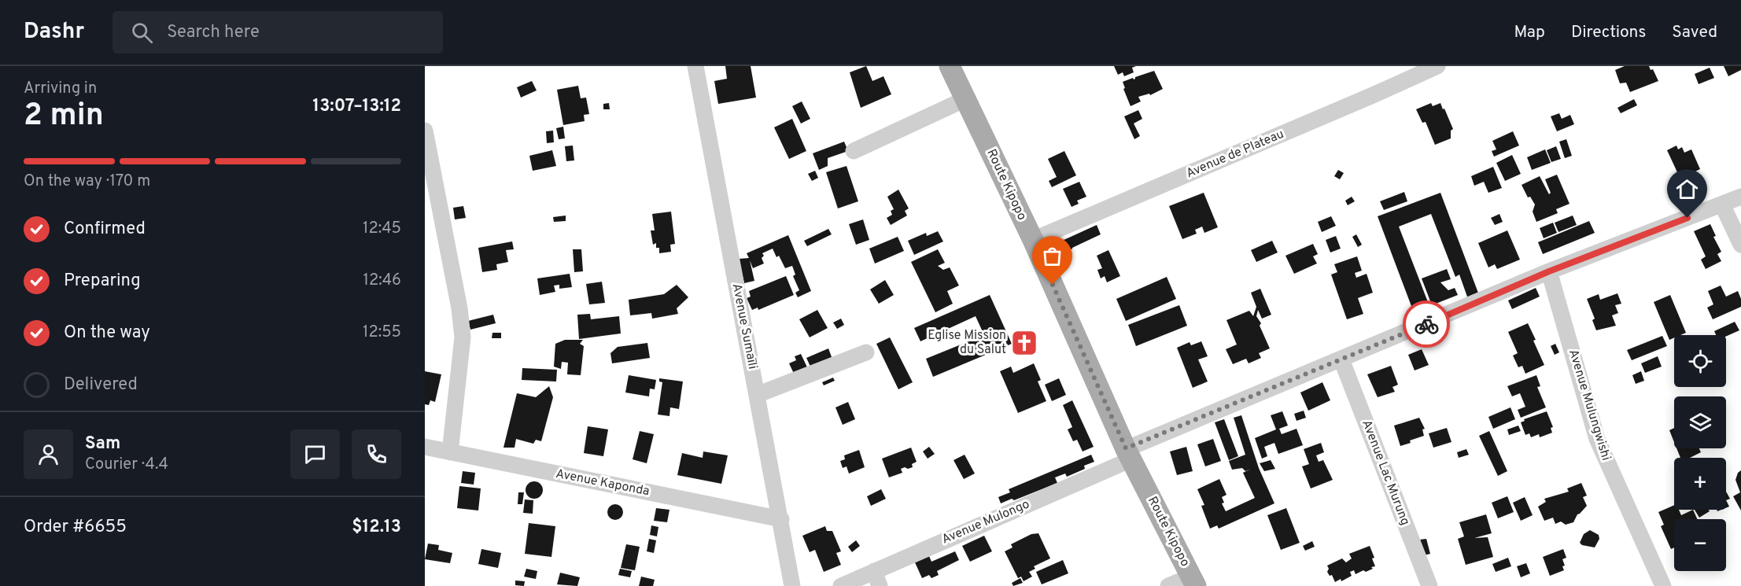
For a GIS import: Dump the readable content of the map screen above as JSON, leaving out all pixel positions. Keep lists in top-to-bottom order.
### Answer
{
  "streets": {
    "main road": ["Route Kipopo"],
    "street": [
      "Avenue de Plateau",
      "Avenue Sumaïli",
      "Avenue Mulungwishi",
      "Avenue Lac Murung",
      "Avenue Kaponda",
      "Avenue Mulongo"
    ]
  },
  "crossings": [
    ["Avenue de Plateau", "Route Kipopo"],
    ["Route Kipopo", "Avenue Mulongo"],
    ["Avenue Sumaïli", "Avenue Kaponda"],
    ["Avenue Mulungwishi", "Avenue Mulongo"],
    ["Avenue Lac Murung", "Avenue Mulongo"]
  ],
  "places": {
    "church": ["Eglise Mission du Salut"]
  },
  "page": {
    "header": "Dashr",
    "search": "Search here",
    "nav": ["Map", "Directions", "Saved"],
    "heading": ["2 min", "Arriving in", "13:07–13:12"],
    "panel": [
      "Sam",
      "Courier · 4.4",
      "Order #6655",
      "$12.13"
    ],
    "bar": "On the way · 170 m",
    "list": [
      ["Confirmed", "12:45"],
      ["Preparing", "12:46"],
      ["On the way", "12:55"],
      "Delivered"
    ],
    "map_buttons": ["+", "−"]
  }
}
